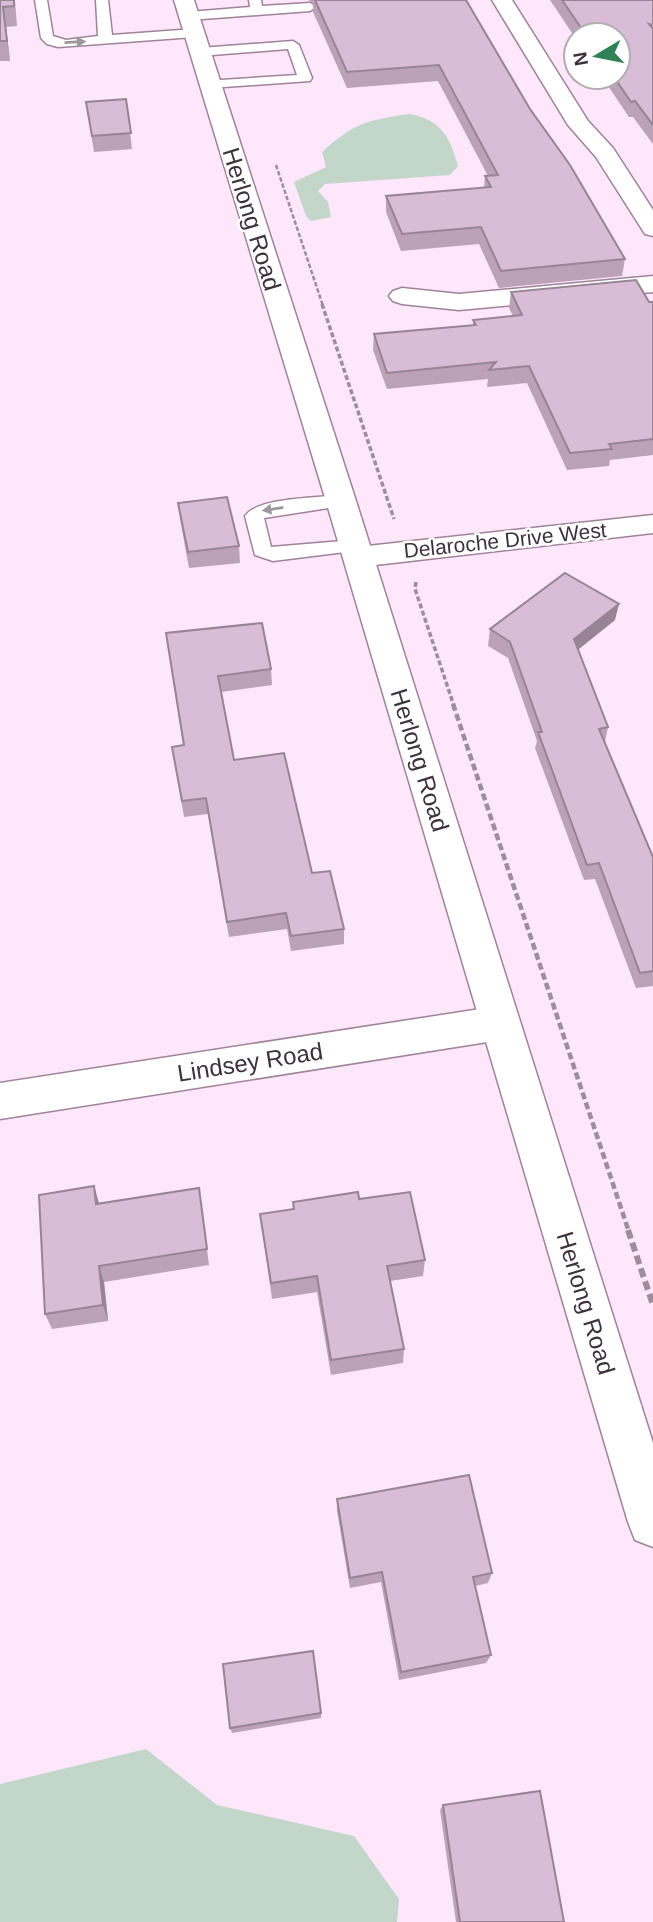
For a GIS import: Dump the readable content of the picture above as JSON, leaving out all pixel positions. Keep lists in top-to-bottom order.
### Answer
{
  "streets": {
    "street": ["Herlong Road", "Delaroche Drive West", "Lindsey Road"]
  },
  "crossings": [
    ["Herlong Road", "Delaroche Drive West"],
    ["Herlong Road", "Lindsey Road"]
  ],
  "north": "left"
}
